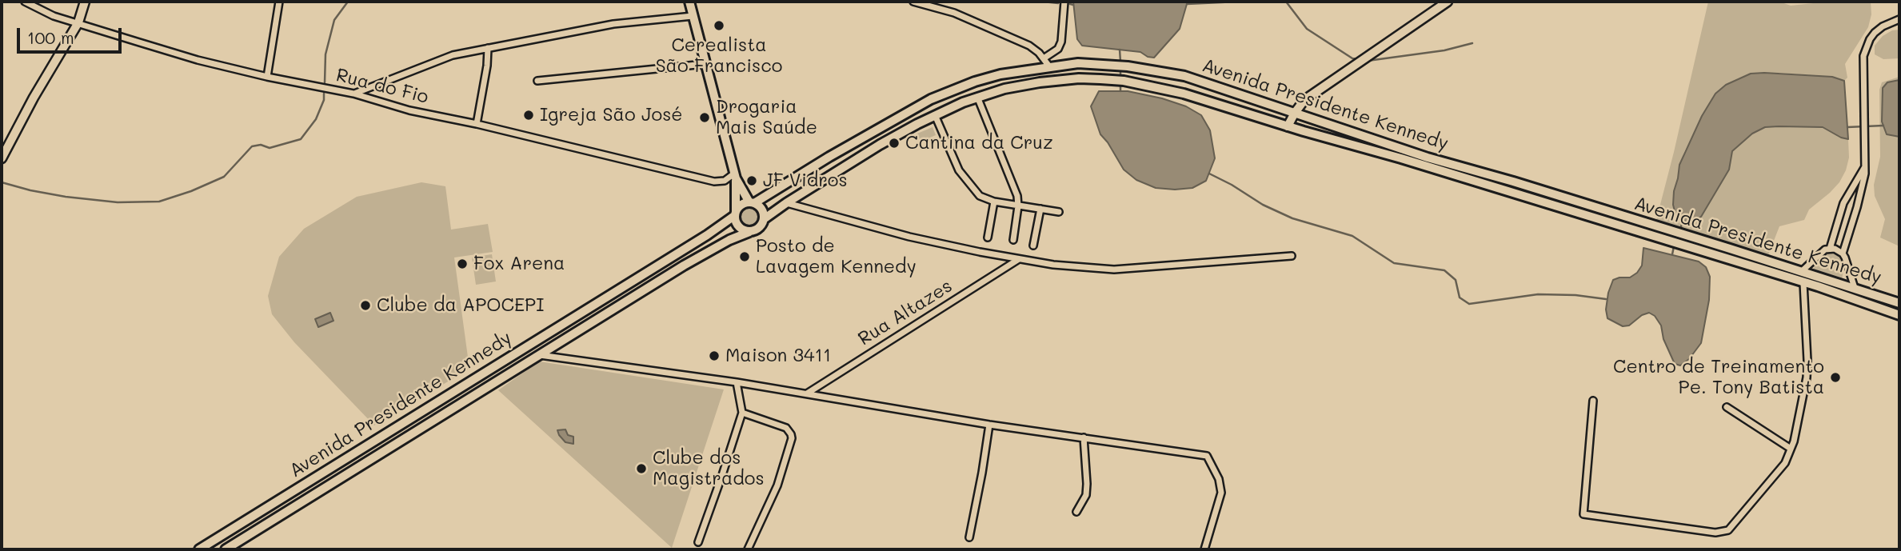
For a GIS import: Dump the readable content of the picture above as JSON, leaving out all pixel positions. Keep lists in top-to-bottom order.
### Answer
{
  "streets": {
    "main road": ["Avenida Presidente Kennedy"],
    "street": ["Rua do Fio", "Rua Altazes"]
  },
  "places": [
    "Cerealista São Francisco",
    "Igreja São José",
    "Drogaria Mais Saúde",
    "Cantina da Cruz",
    "JF Vidros",
    "Posto de Lavagem Kennedy",
    "Fox Arena",
    "Clube da APOCEPI",
    "Maison 3411",
    "Centro de Treinamento Pe. Tony Batista",
    "Clube dos Magistrados"
  ],
  "scale_bar": "100 m"
}
